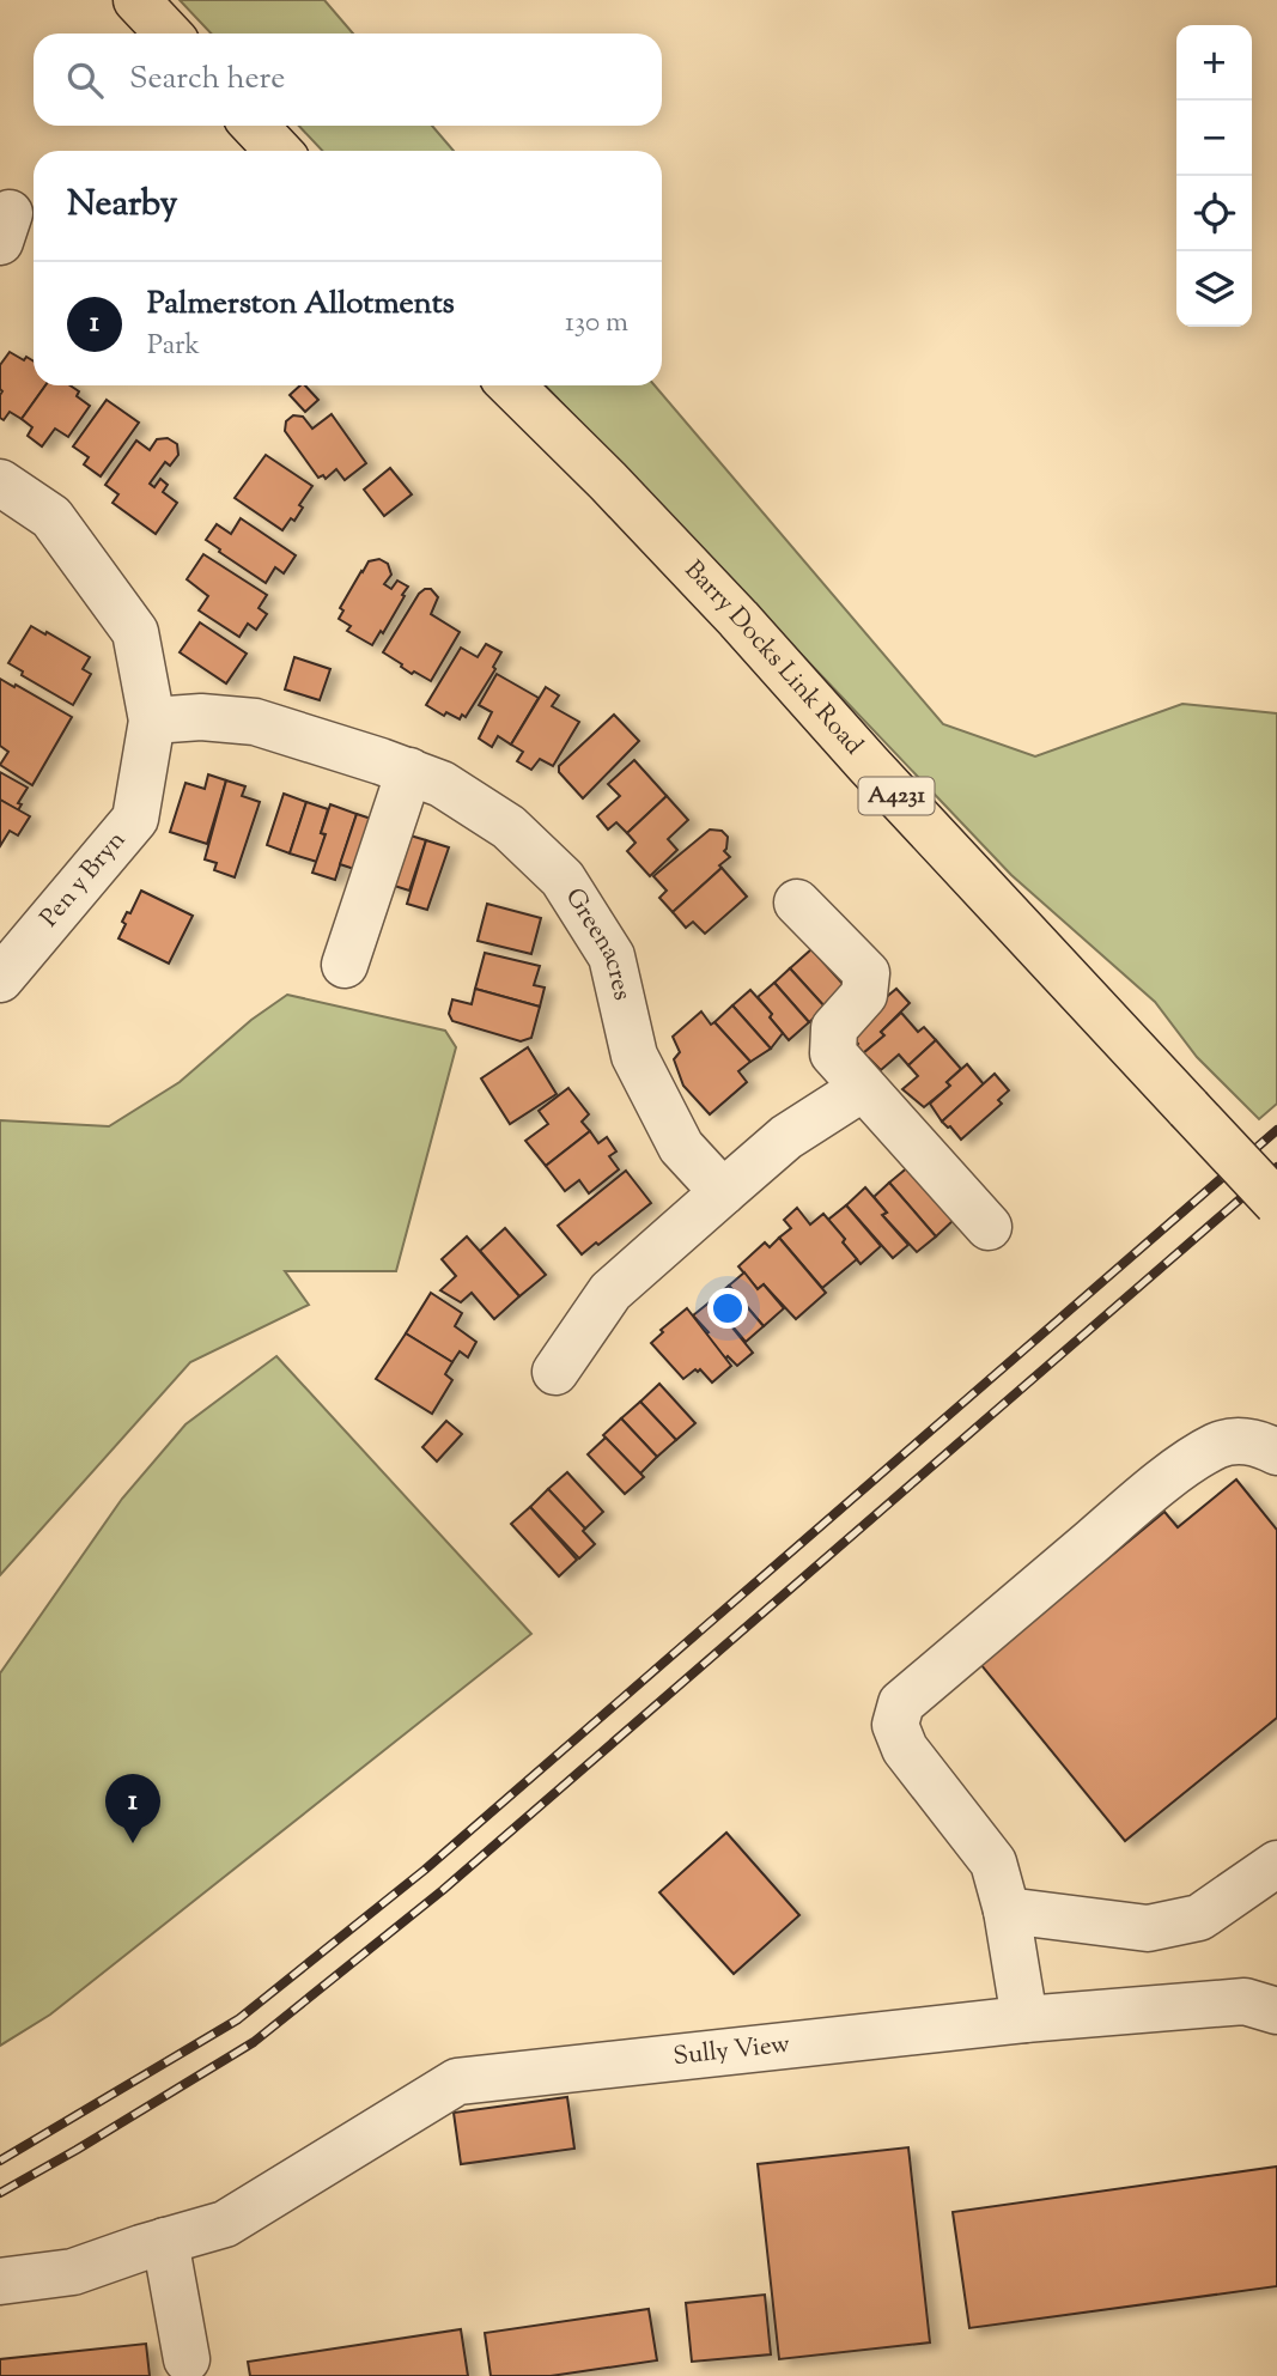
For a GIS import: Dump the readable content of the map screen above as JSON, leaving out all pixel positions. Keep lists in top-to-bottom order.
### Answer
{
  "streets": {
    "main road": ["Barry Docks Link Road", "A4231"],
    "street": ["Pen y Bryn", "Greenacres", "Sully View"]
  },
  "crossings": [
    ["Pen y Bryn", "Greenacres"]
  ],
  "page": {
    "map_buttons": ["+", "−"],
    "search": "Search here",
    "heading": "Nearby",
    "list": [
      {
        "mark": "1",
        "name": "Palmerston Allotments",
        "note": "Park",
        "value": "130 m"
      }
    ],
    "pins": "1"
  }
}
